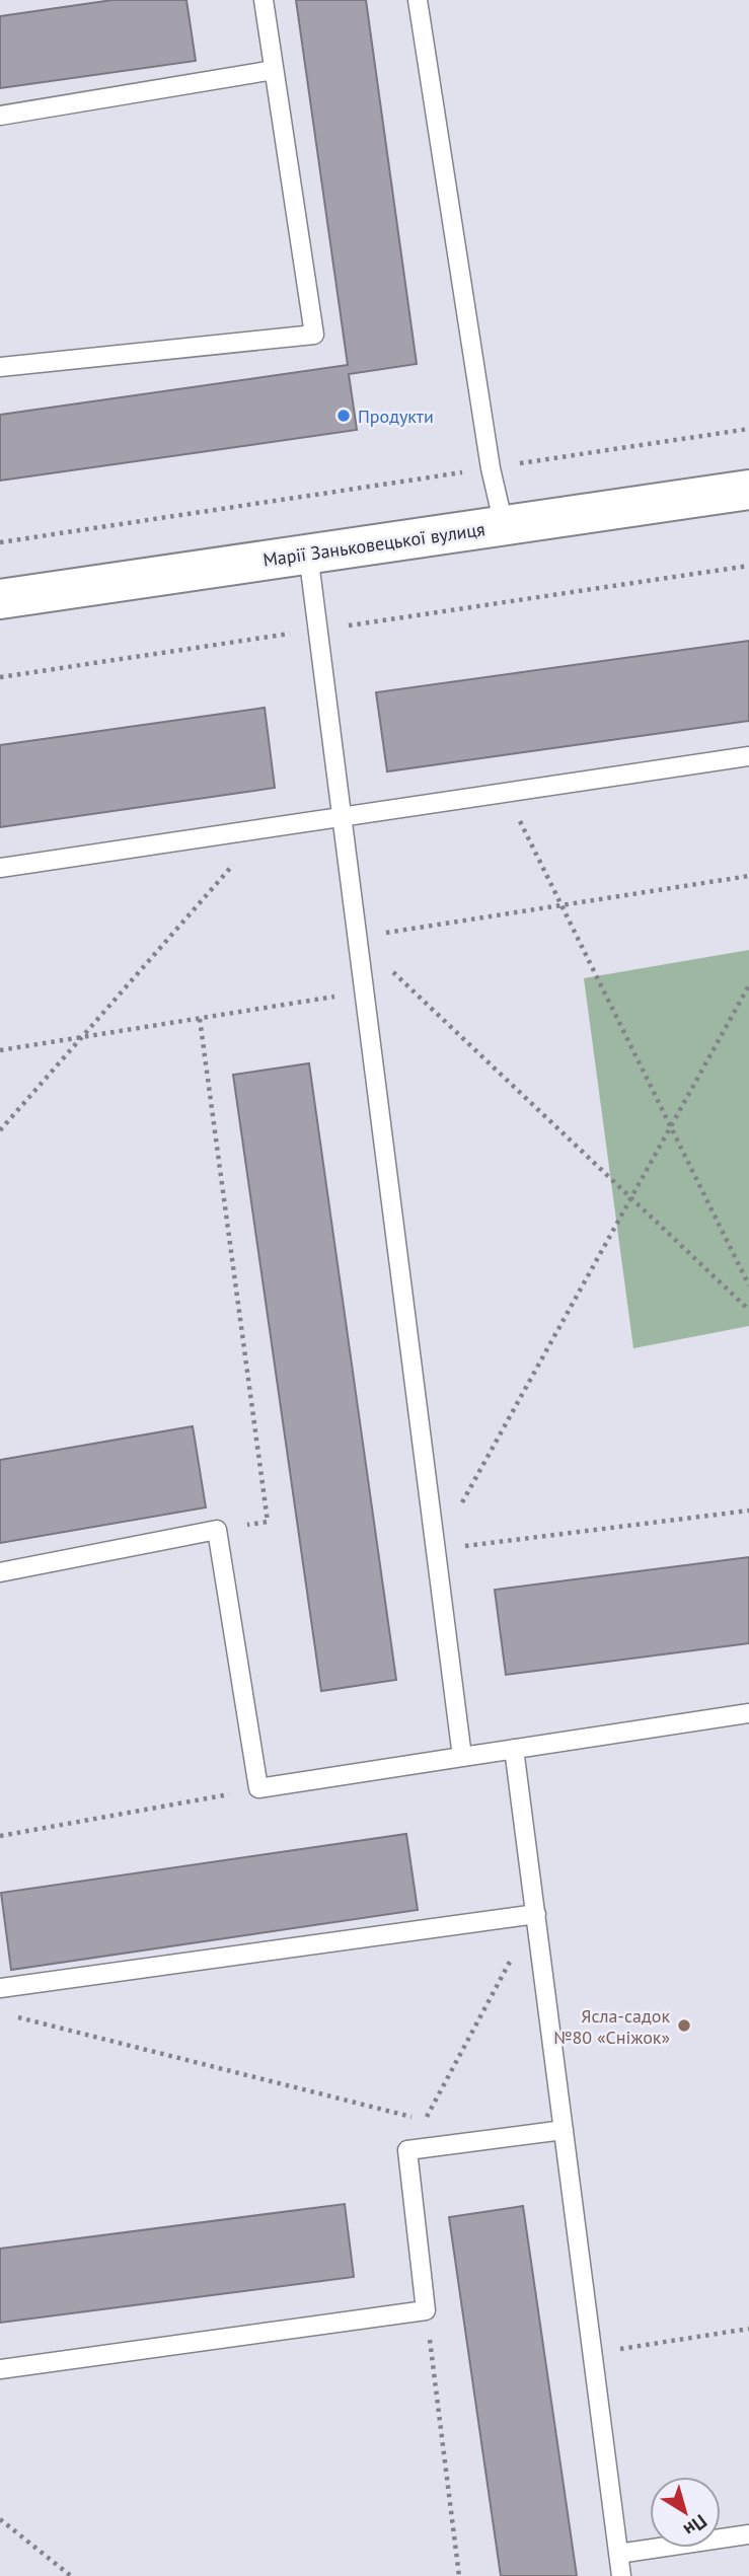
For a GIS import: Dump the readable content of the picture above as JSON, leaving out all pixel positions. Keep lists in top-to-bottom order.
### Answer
{
  "streets": {
    "street": ["Марії Заньковецької вулиця"]
  },
  "places": ["Продукти", "Ясла-садок №80 «Сніжок»"],
  "north": "bottom right"
}
